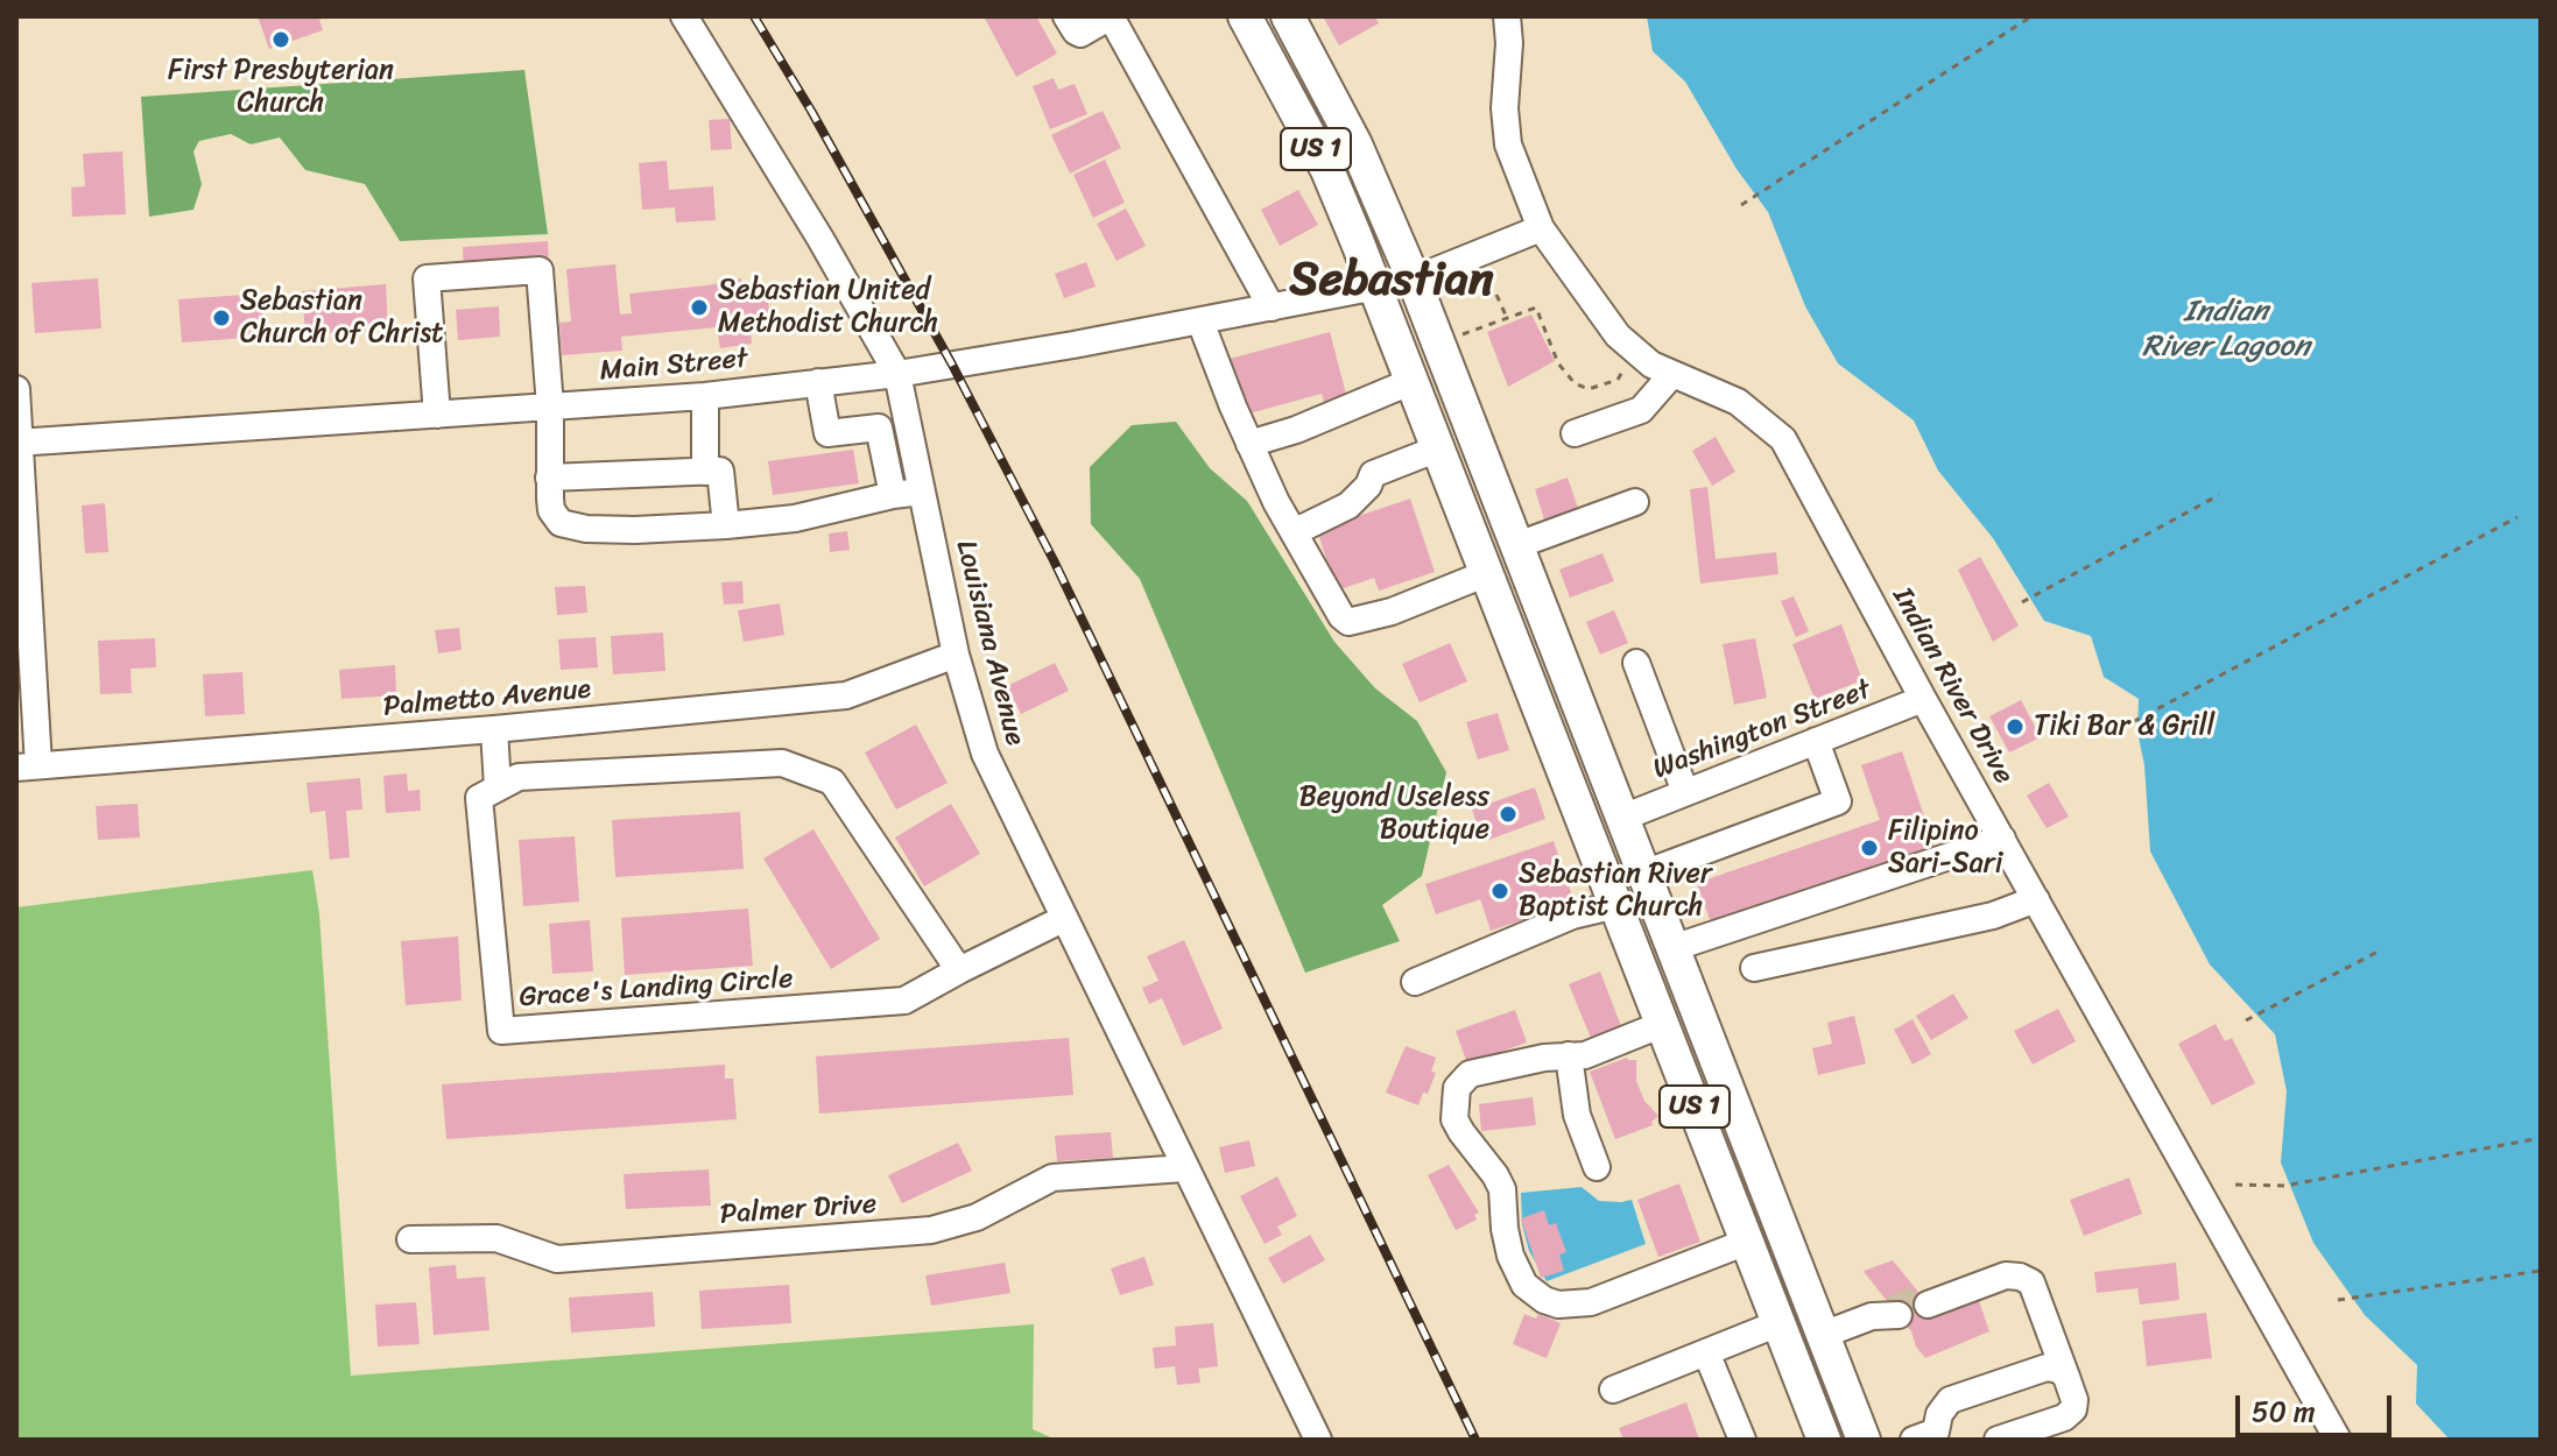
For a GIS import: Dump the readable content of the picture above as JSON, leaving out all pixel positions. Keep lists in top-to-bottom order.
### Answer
{
  "streets": {
    "main road": ["US 1"],
    "street": [
      "Main Street",
      "Louisiana Avenue",
      "Indian River Drive",
      "Palmetto Avenue",
      "Washington Street",
      "Grace's Landing Circle",
      "Palmer Drive"
    ]
  },
  "crossings": [
    ["US 1", "Main Street"],
    ["US 1", "Washington Street"],
    ["Main Street", "Louisiana Avenue"],
    ["Main Street", "Indian River Drive"],
    ["Louisiana Avenue", "Palmetto Avenue"],
    ["Louisiana Avenue", "Grace's Landing Circle"],
    ["Louisiana Avenue", "Palmer Drive"],
    ["Indian River Drive", "Washington Street"]
  ],
  "districts": ["Sebastian"],
  "water": ["Indian River Lagoon"],
  "places": [
    "First Presbyterian Church",
    "Sebastian United Methodist Church",
    "Sebastian Church of Christ",
    "Tiki Bar & Grill",
    "Beyond Useless Boutique",
    "Filipino Sari-Sari",
    "Sebastian River Baptist Church"
  ],
  "scale_bar": "50 m"
}
